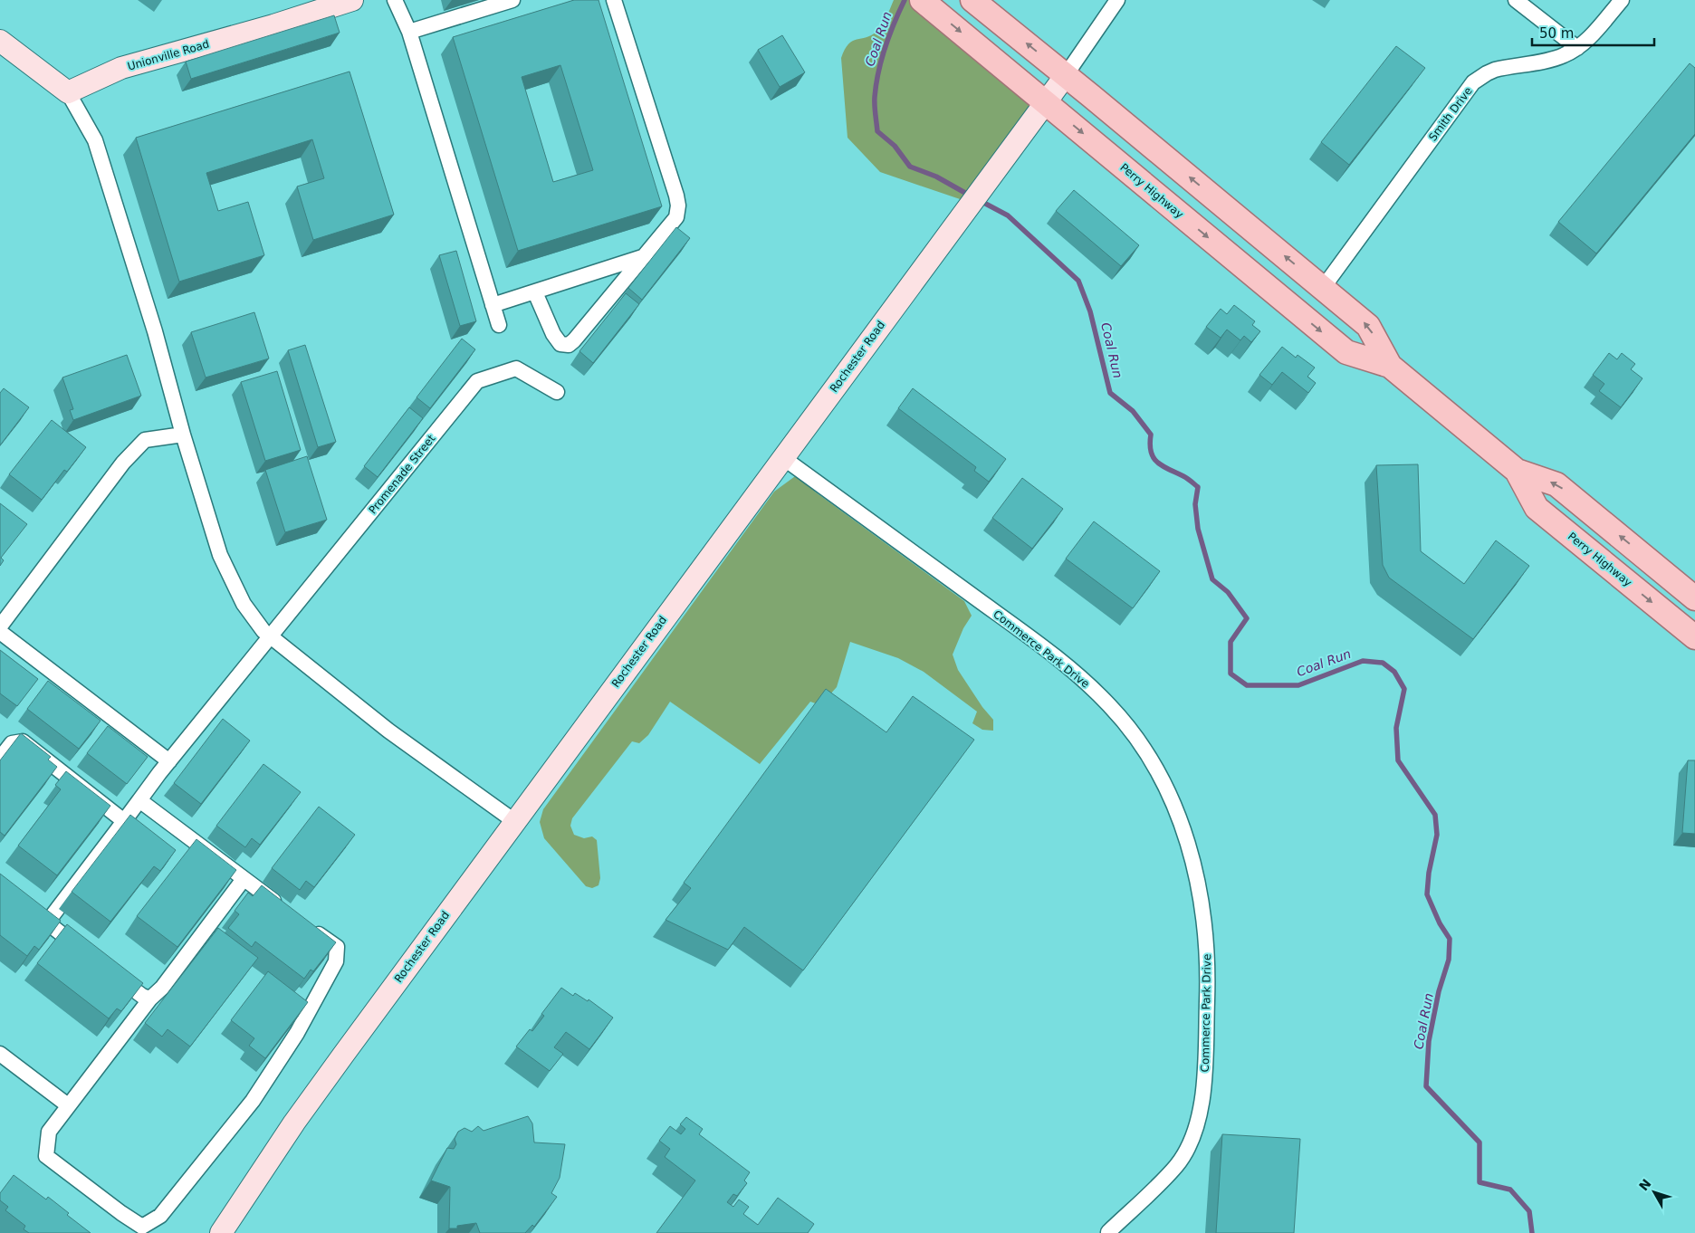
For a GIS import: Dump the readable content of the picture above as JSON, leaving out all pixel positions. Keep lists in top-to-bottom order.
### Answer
{
  "streets": {
    "main road": ["Perry Highway"],
    "street": [
      "Unionville Road",
      "Smith Drive",
      "Rochester Road",
      "Promenade Street",
      "Commerce Park Drive"
    ]
  },
  "crossings": [
    ["Smith Drive", "Perry Highway"],
    ["Perry Highway", "Rochester Road"],
    ["Rochester Road", "Commerce Park Drive"]
  ],
  "water": ["Coal Run"],
  "scale_bar": "50 m",
  "north": "top left"
}
